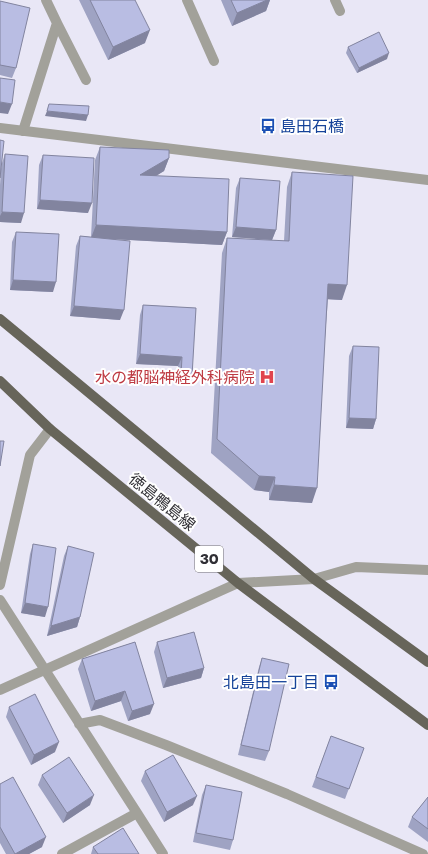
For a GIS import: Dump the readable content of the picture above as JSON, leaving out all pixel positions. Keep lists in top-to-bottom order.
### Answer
{
  "streets": {
    "main road": ["徳島鴨島線", "30"]
  },
  "places": {
    "bus stop": ["島田石橋", "北島田一丁目"],
    "hospital": ["水の都脳神経外科病院"]
  }
}
